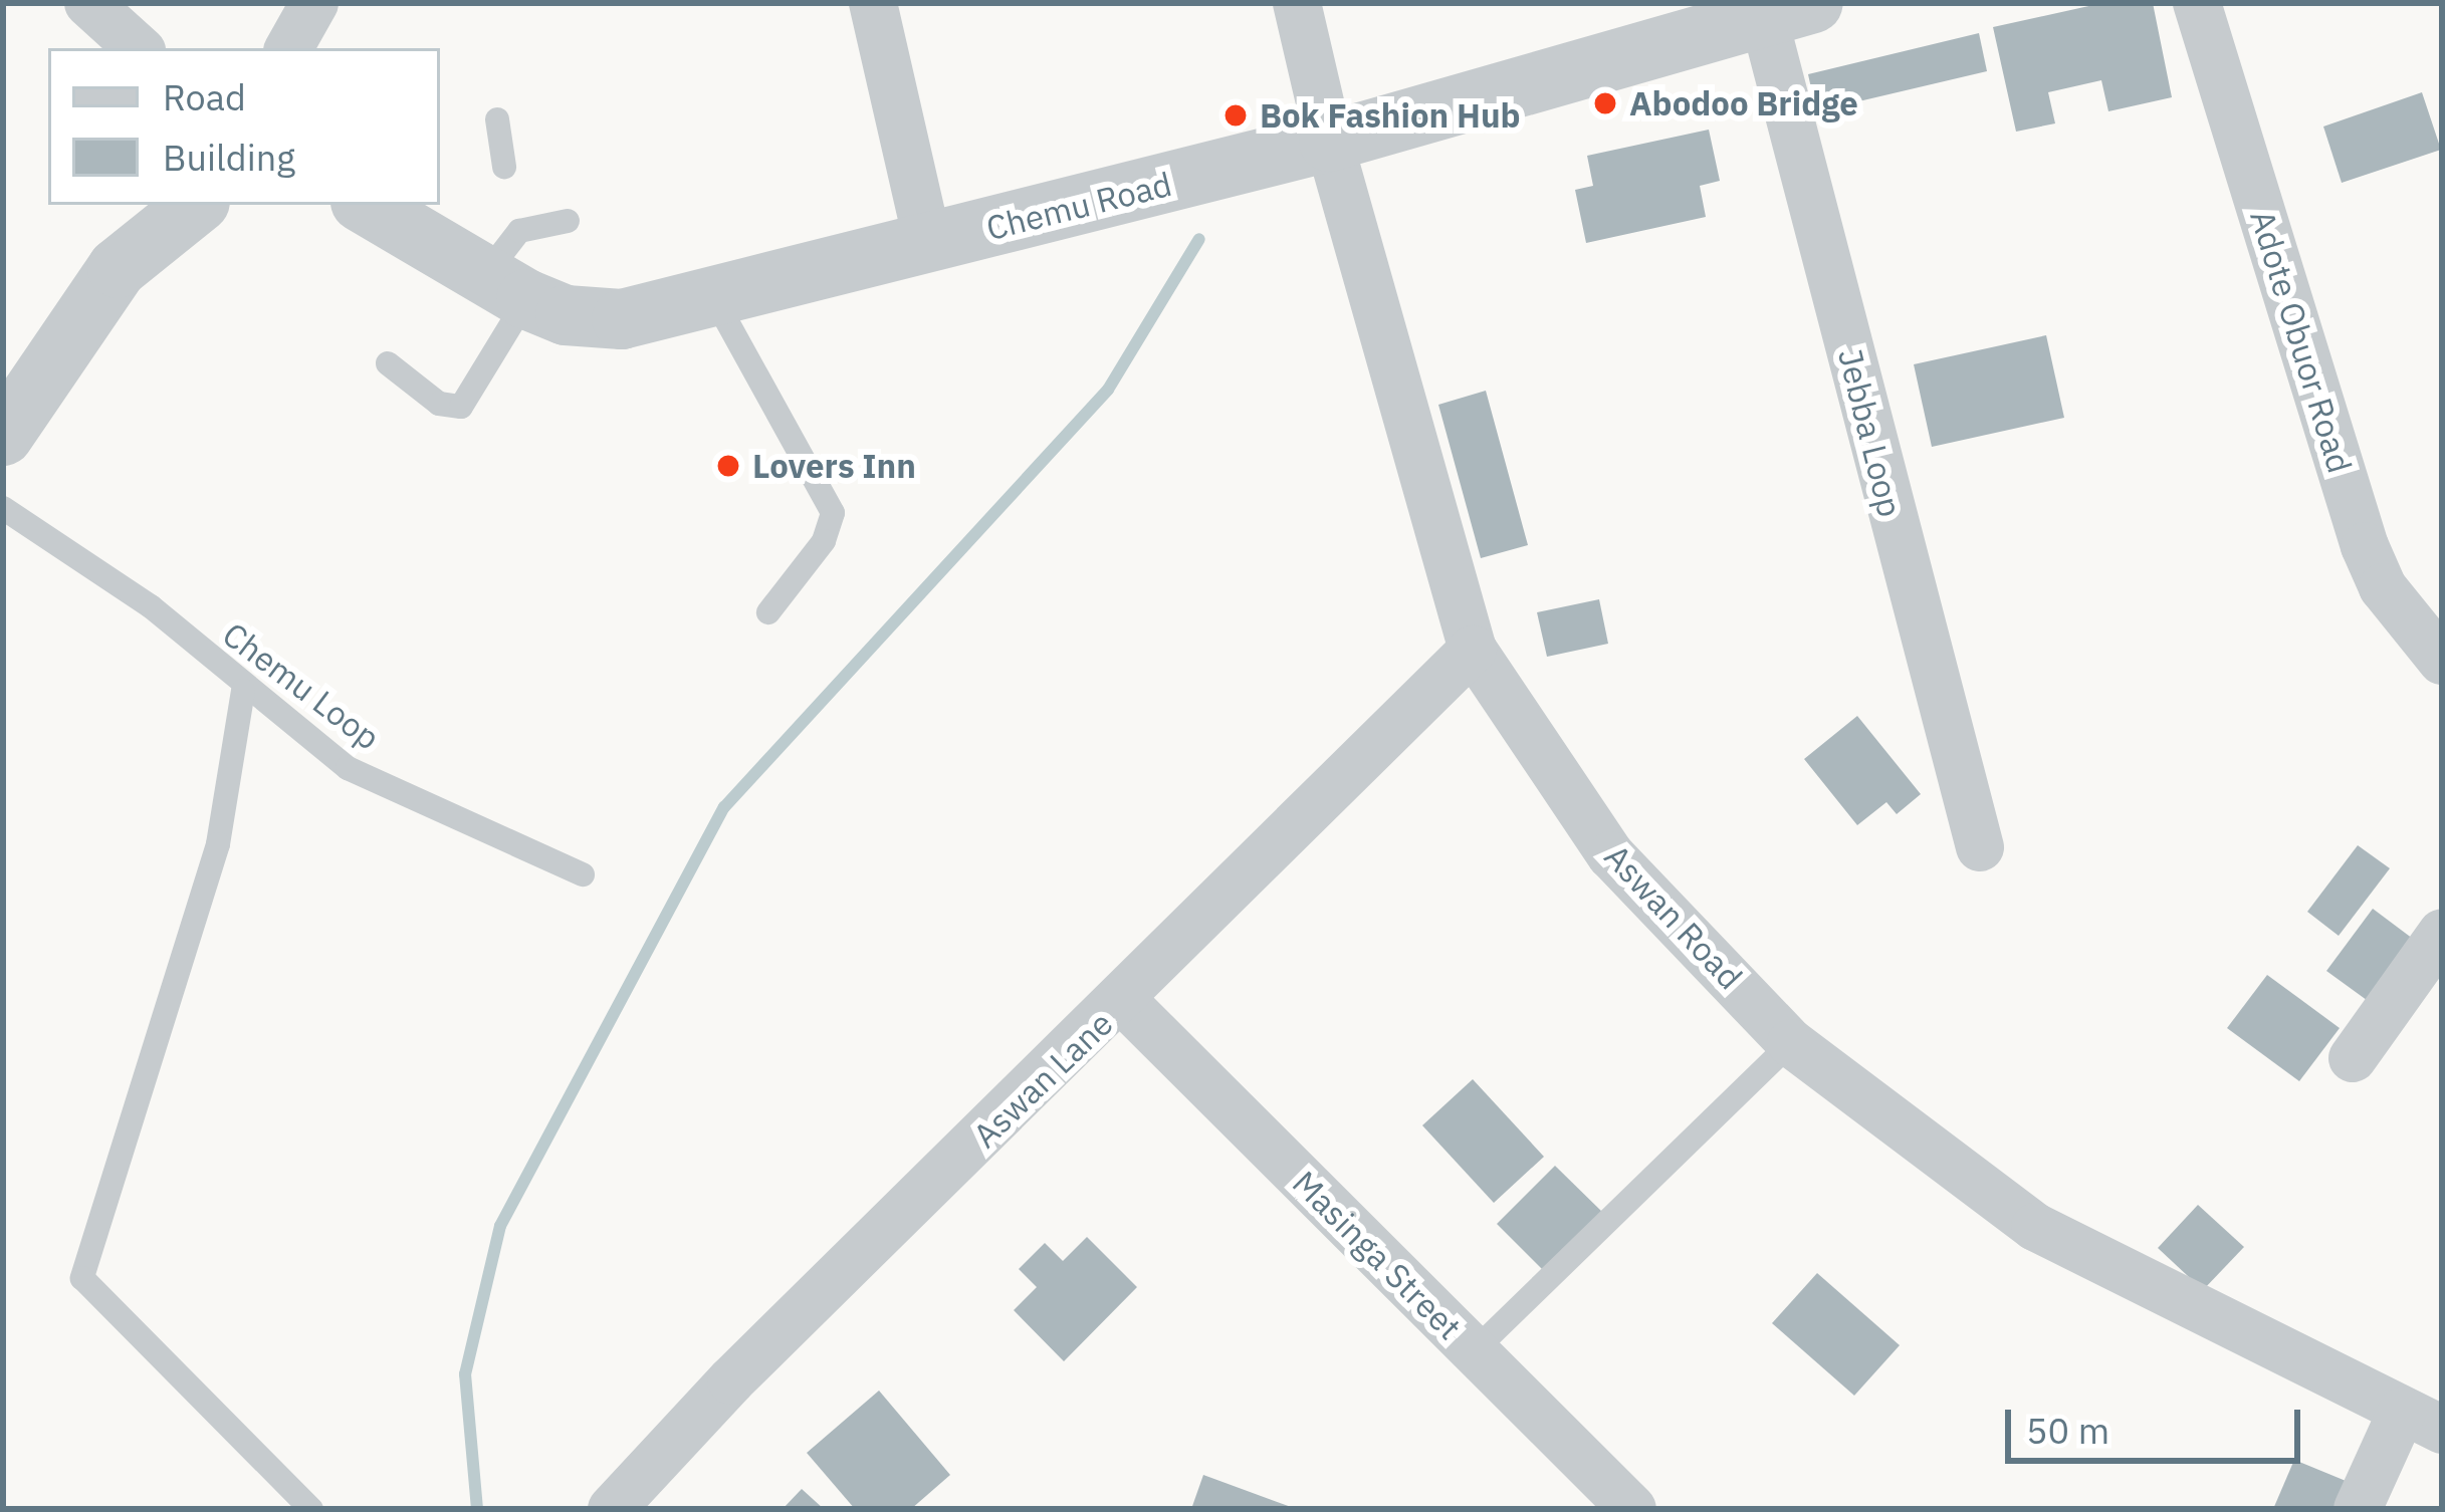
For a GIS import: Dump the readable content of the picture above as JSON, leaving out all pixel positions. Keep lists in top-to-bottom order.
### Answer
{
  "streets": {
    "street": [
      "Chemu Road",
      "Adote Obuor Road",
      "Jebba Loop",
      "Aswan Road",
      "Aswan Lane",
      "Masinga Street"
    ],
    "lane": ["Chemu Loop"]
  },
  "crossings": [
    ["Chemu Road", "Jebba Loop"],
    ["Chemu Road", "Aswan Road"],
    ["Aswan Road", "Aswan Lane"],
    ["Aswan Lane", "Masinga Street"]
  ],
  "places": ["Abodoo Bridge", "Bok Fashion Hub", "Lovers Inn"],
  "legend": ["Road", "Building"],
  "scale_bar": "50 m"
}
